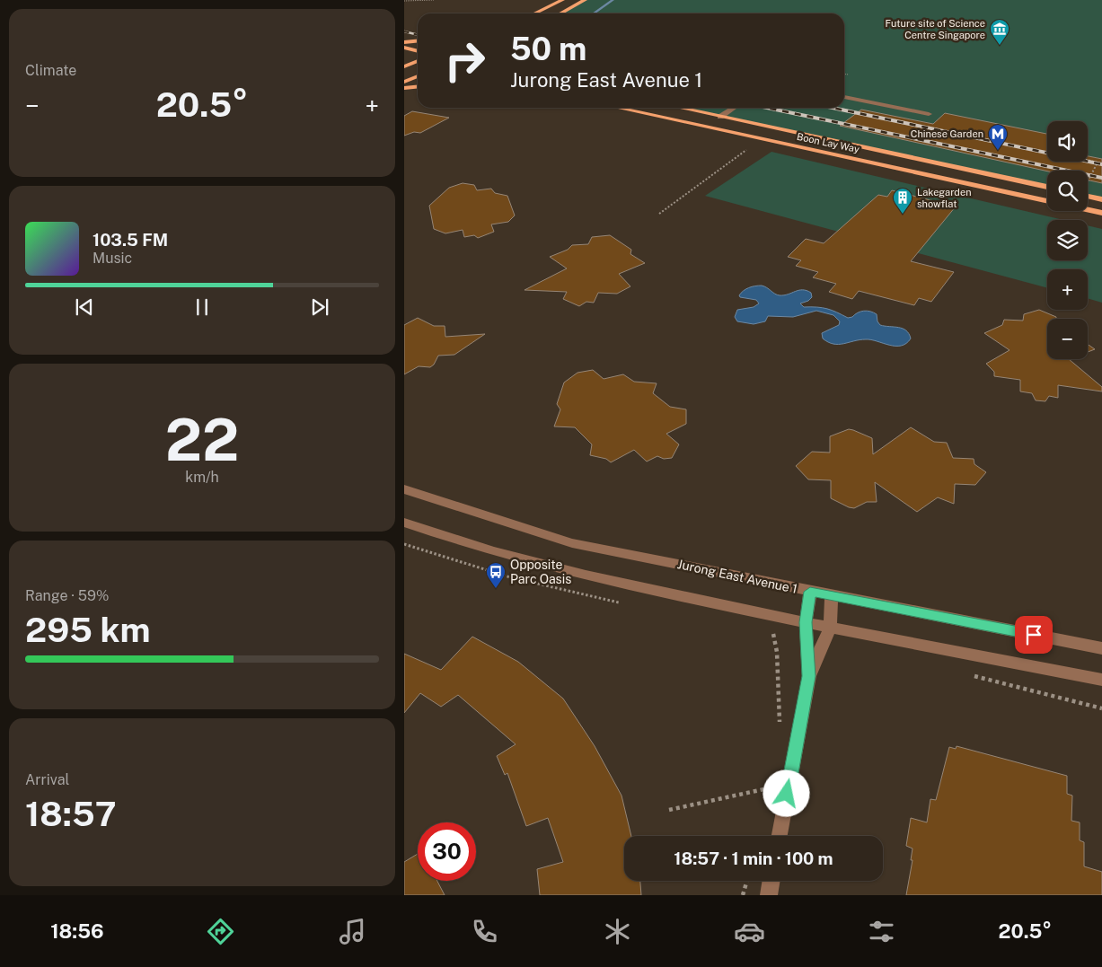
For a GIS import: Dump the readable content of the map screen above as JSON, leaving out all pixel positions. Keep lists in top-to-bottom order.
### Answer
{
  "streets": {
    "main road": ["Boon Lay Way"],
    "street": ["Jurong East Avenue 1"]
  },
  "places": {
    "museum": ["Future site of Science Centre Singapore"],
    "metro station": ["Chinese Garden"],
    "building": ["Lakegarden showflat"],
    "bus stop": ["Opposite Parc Oasis"]
  },
  "page": {
    "tile": [
      "Climate",
      ["22", "km/h"],
      ["Range · 59%", "295 km"],
      ["Arrival", "18:57"]
    ],
    "turn": ["50 m", "Jurong East Avenue 1"],
    "heat": ["−", "20.5°", "+"],
    "map_buttons": ["+", "−"],
    "song": ["103.5 FM", "Music"],
    "limit": "30",
    "trip": "18:57 · 1 min · 100 m",
    "tabs": ["18:56", "20.5°"]
  }
}
